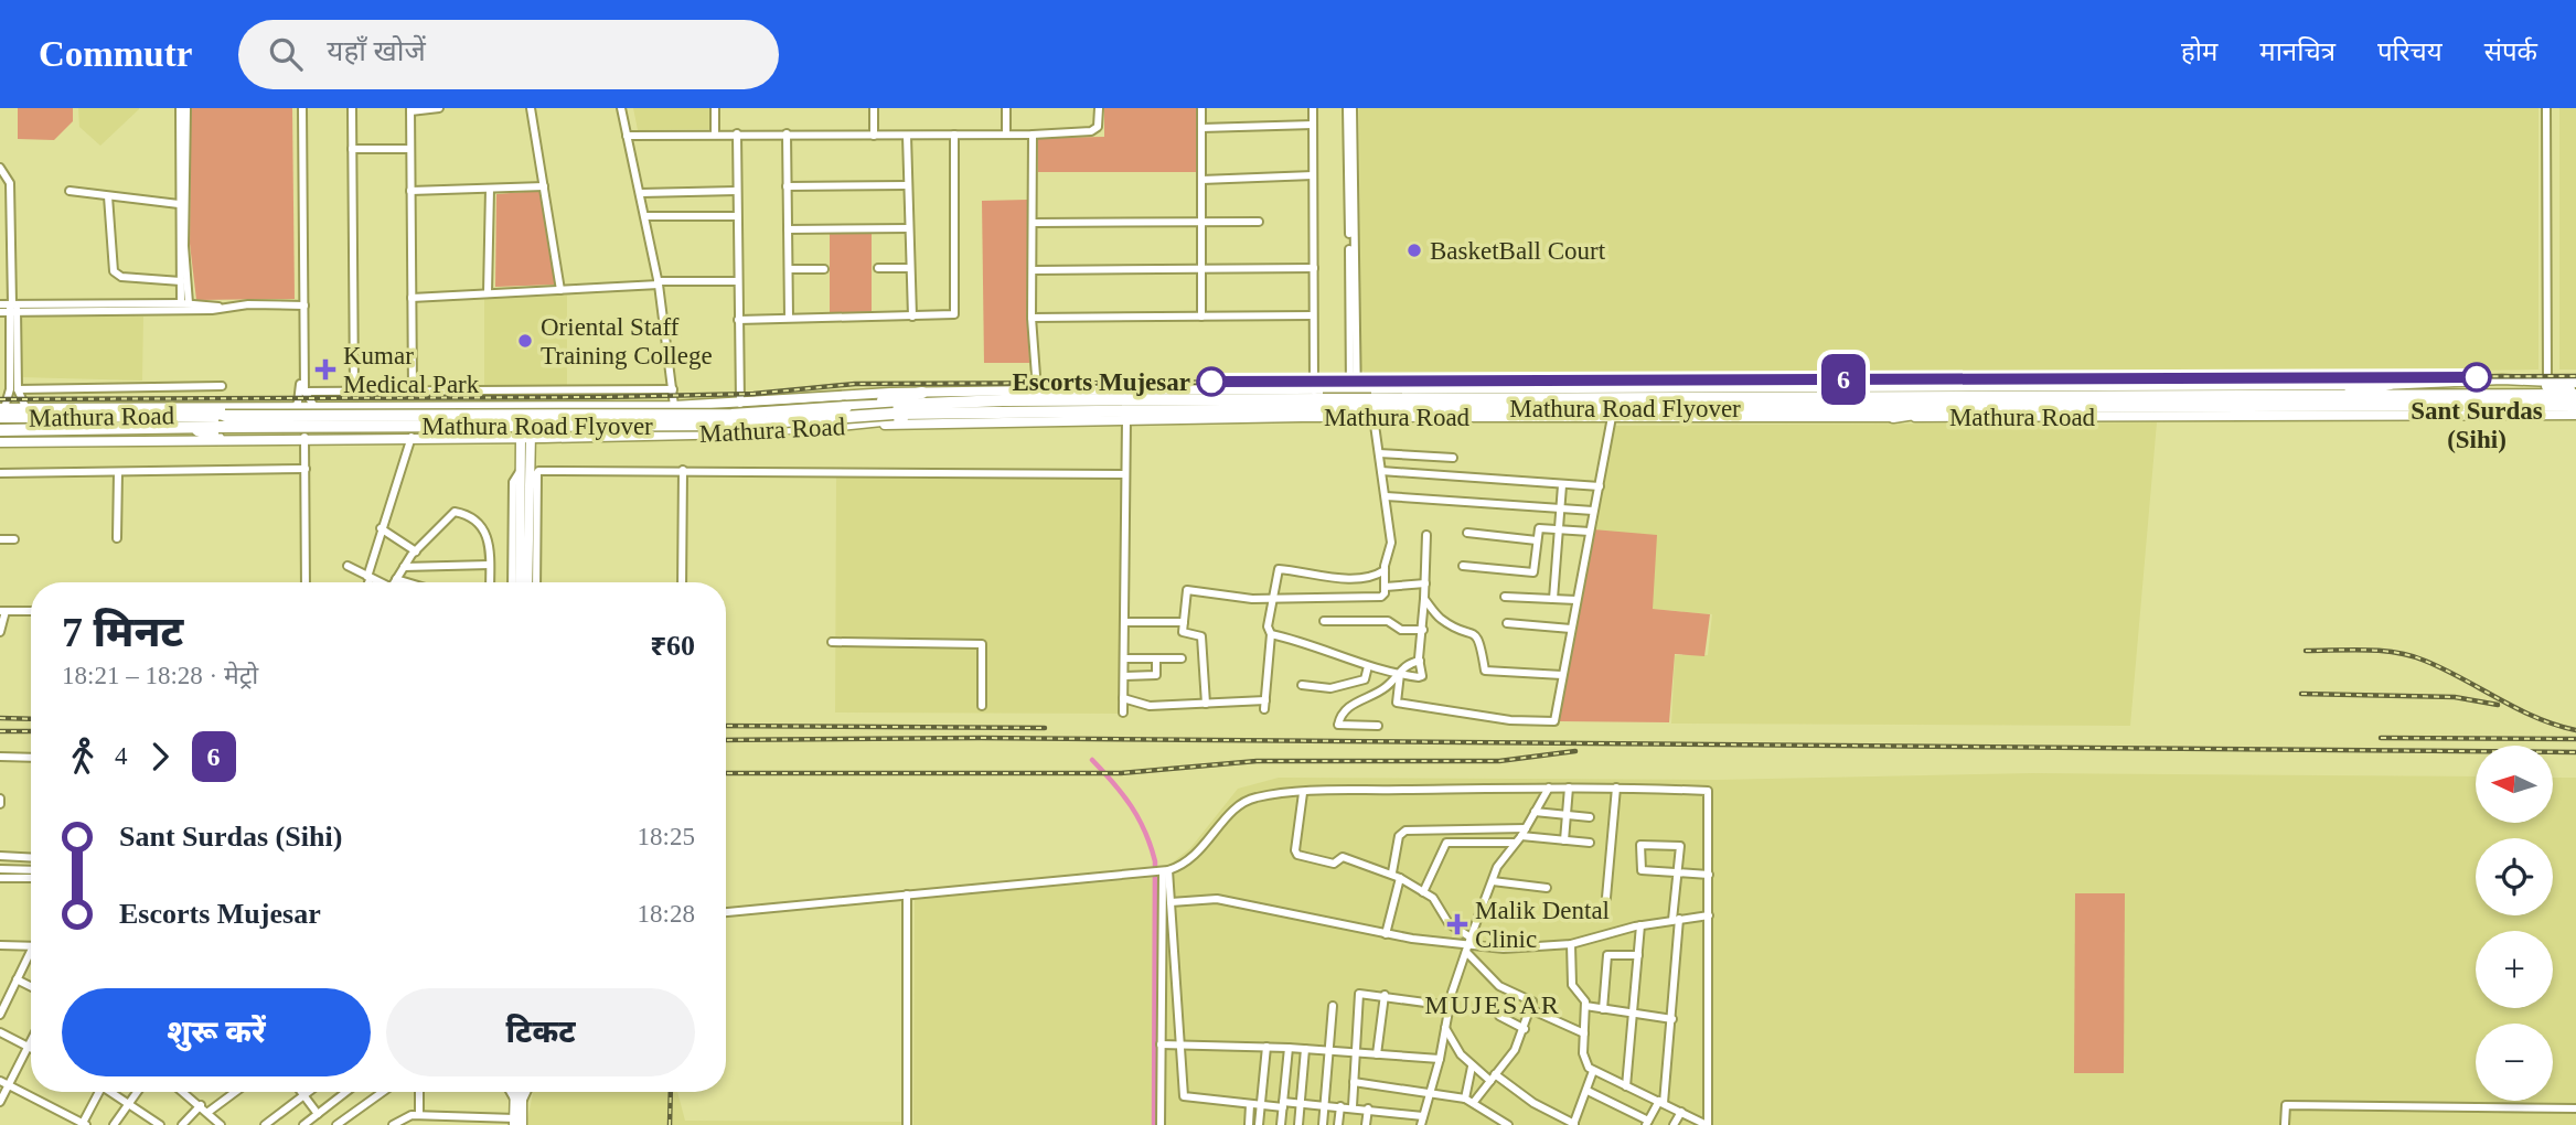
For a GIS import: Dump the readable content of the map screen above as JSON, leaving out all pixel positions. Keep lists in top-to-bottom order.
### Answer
{
  "streets": {
    "highway": ["Mathura Road Flyover", "Mathura Road"]
  },
  "crossings": [
    ["Mathura Road Flyover", "Mathura Road"]
  ],
  "districts": ["MUJESAR"],
  "places": {
    "other": [
      "BasketBall Court",
      "Oriental Staff Training College",
      "Sant Surdas (Sihi)",
      "Escorts Mujesar"
    ],
    "health": ["Kumar Medical Park", "Malik Dental Clinic"]
  },
  "lines": ["metro line 6"],
  "north": "left",
  "page": {
    "header": "Commutr",
    "search": "यहाँ खोजें",
    "nav": [
      "होम",
      "मानचित्र",
      "परिचय",
      "संपर्क"
    ],
    "on_map": "6",
    "heading": ["7 मिनट", "18:21 – 18:28 · मेट्रो", "₹60"],
    "legs": ["4", "6"],
    "map_buttons": ["+", "−"],
    "list": [
      {
        "name": "Sant Surdas (Sihi)",
        "value": "18:25"
      },
      {
        "name": "Escorts Mujesar",
        "value": "18:28"
      }
    ],
    "buttons": ["शुरू करें", "टिकट"]
  }
}
